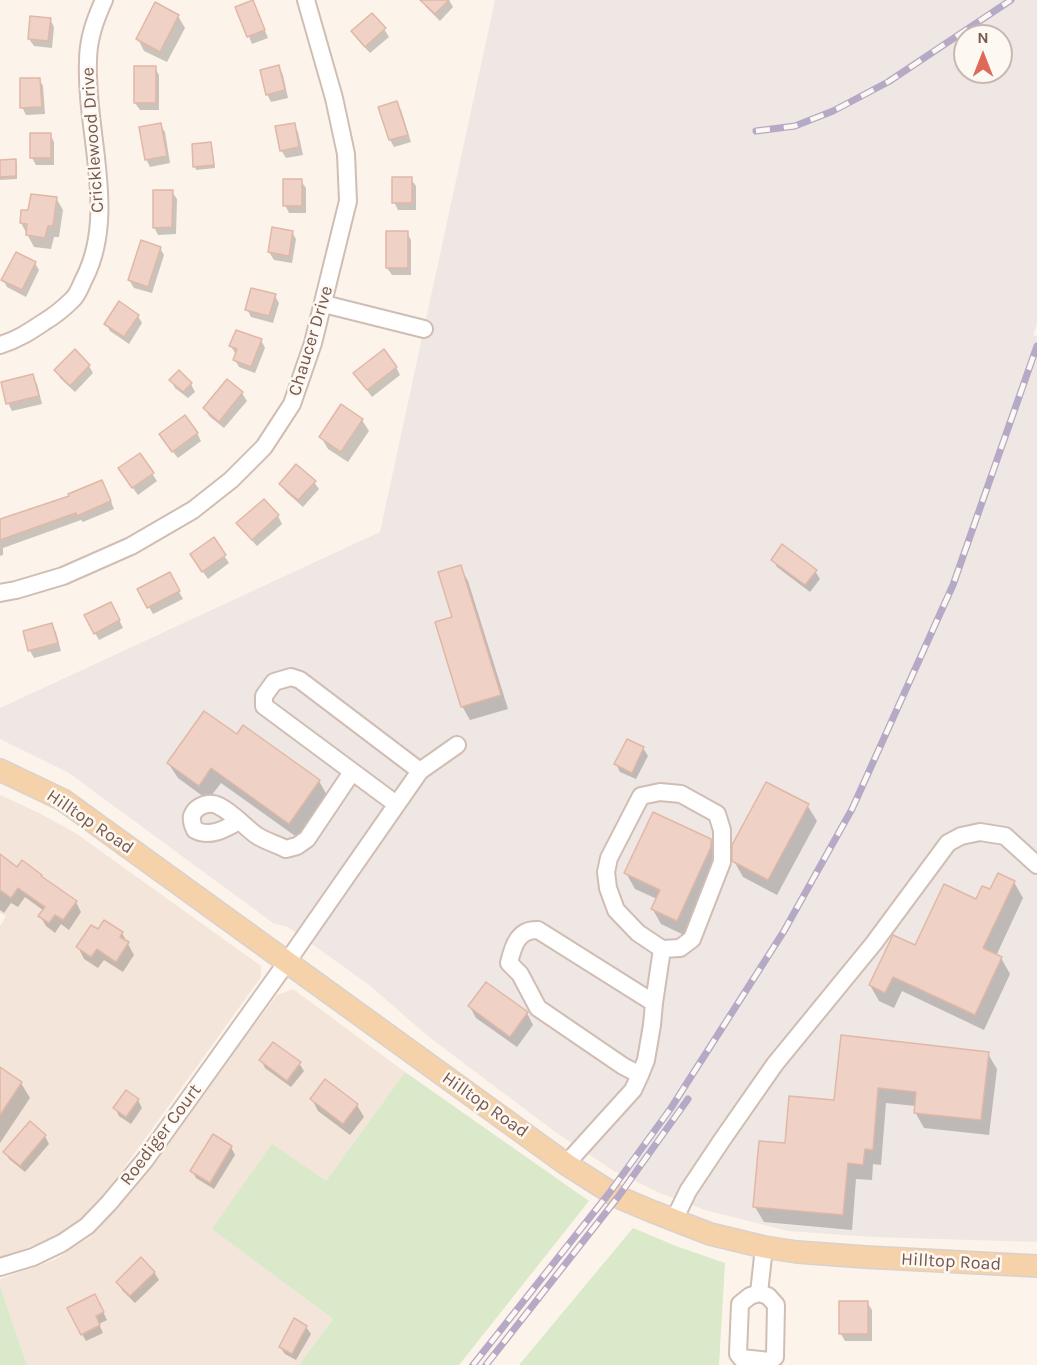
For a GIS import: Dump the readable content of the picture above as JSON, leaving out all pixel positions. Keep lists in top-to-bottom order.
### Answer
{
  "streets": {
    "main road": ["Hilltop Road"],
    "street": ["Cricklewood Drive", "Chaucer Drive", "Roediger Court"]
  },
  "crossings": [
    ["Hilltop Road", "Roediger Court"]
  ],
  "north": "top"
}
